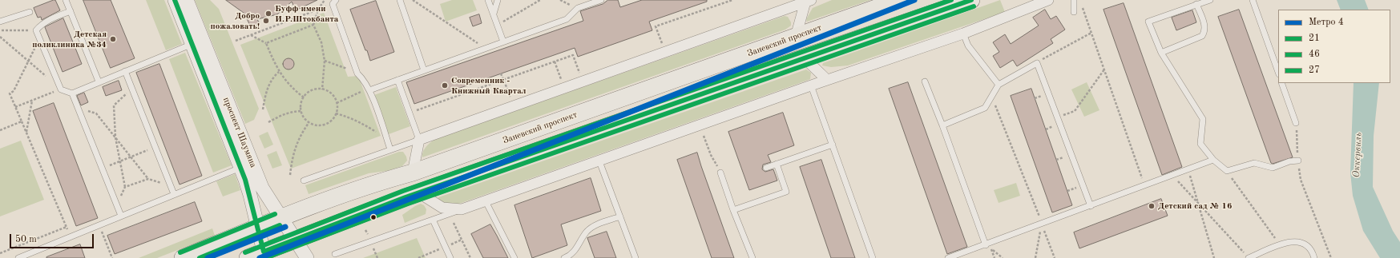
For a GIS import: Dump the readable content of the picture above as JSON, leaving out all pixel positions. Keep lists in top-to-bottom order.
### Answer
{
  "streets": {
    "main road": ["Заневский проспект"],
    "street": ["проспект Шаумяна"]
  },
  "crossings": [
    ["Заневский проспект", "проспект Шаумяна"]
  ],
  "water": ["Оккервиль"],
  "places": [
    "Буфф имени И.Р.Штокбанта",
    "Добро пожаловать!",
    "Детская поликлиника №34",
    "Современник - Книжный Квартал",
    "Детский сад № 16"
  ],
  "lines": [
    "metro line 4",
    "transit line 21",
    "transit line 27",
    "transit line 46"
  ],
  "legend": [
    "Метро 4",
    "21",
    "46",
    "27"
  ],
  "scale_bar": "50 m"
}
